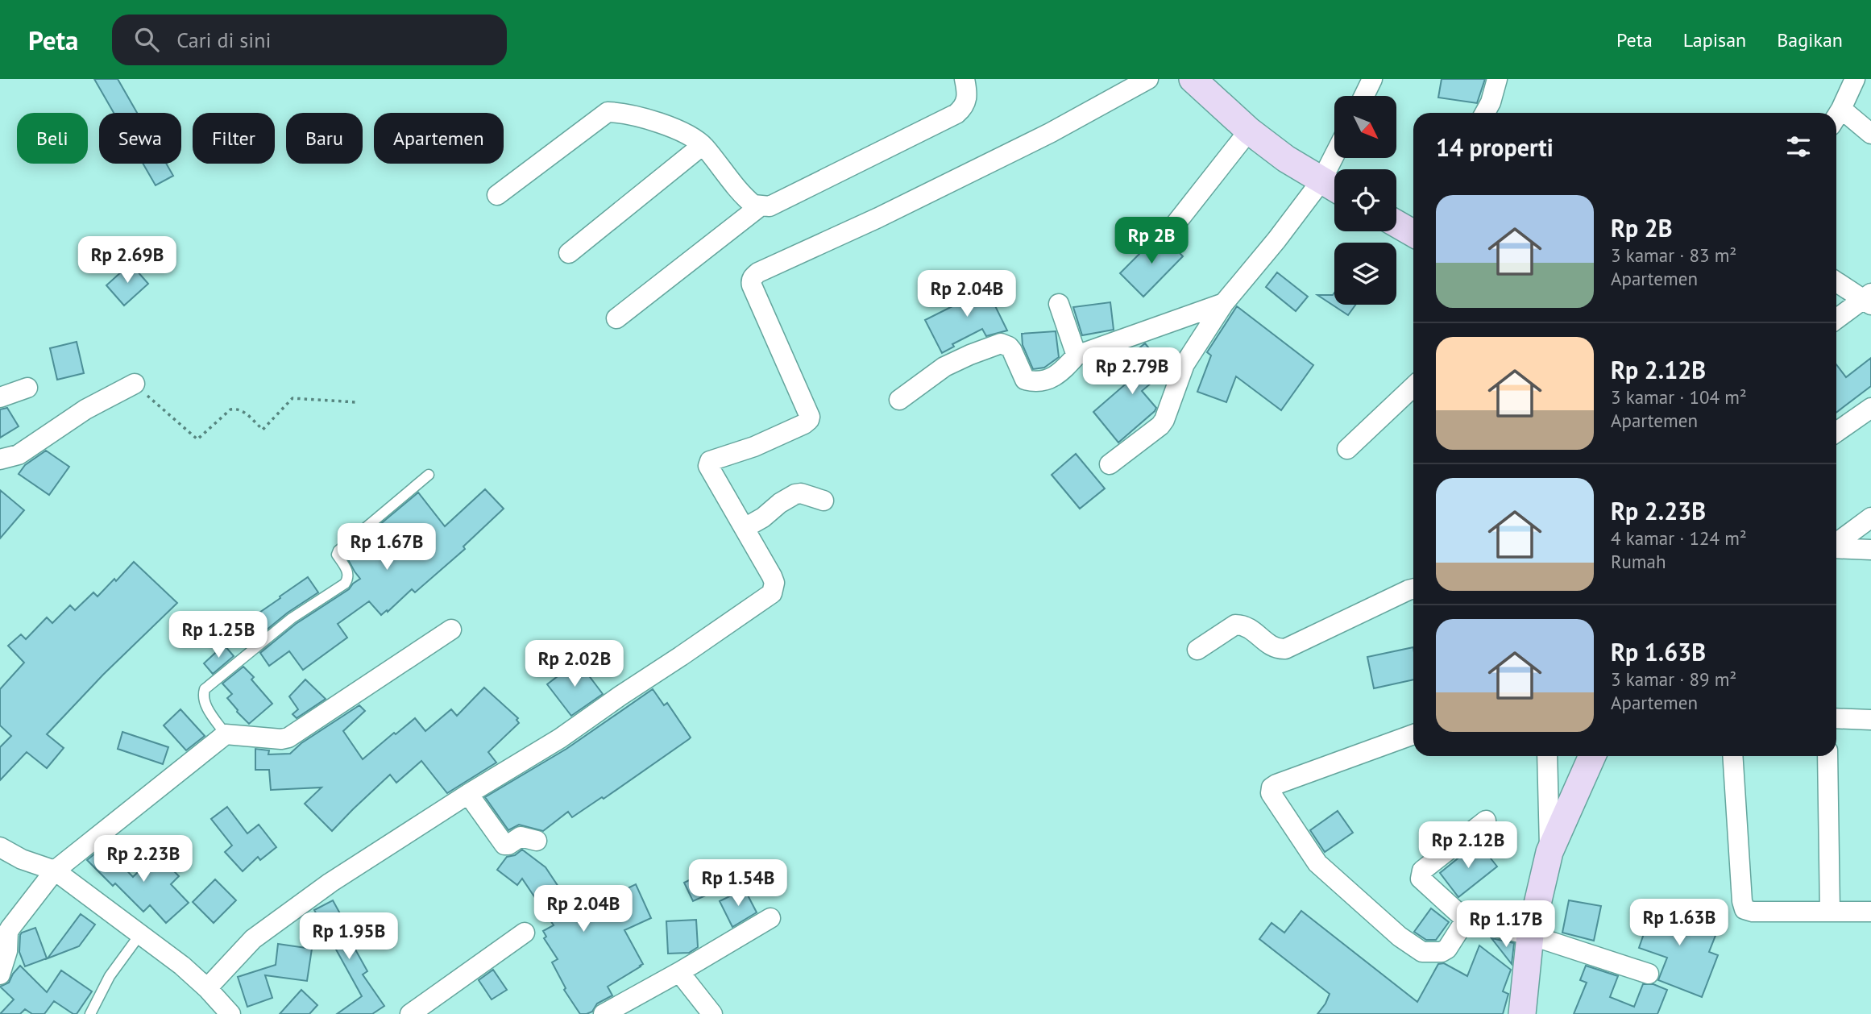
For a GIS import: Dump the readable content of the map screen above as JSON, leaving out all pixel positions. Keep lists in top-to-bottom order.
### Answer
{
  "north": "bottom right",
  "page": {
    "header": "Peta",
    "search": "Cari di sini",
    "nav": ["Peta", "Lapisan", "Bagikan"],
    "chip": [
      "Beli",
      "Sewa",
      "Filter",
      "Baru",
      "Apartemen"
    ],
    "heading": "14 properti",
    "list": [
      {
        "name": "Rp 2B",
        "note": "3 kamar · 83 m² · Apartemen"
      },
      {
        "name": "Rp 2.12B",
        "note": "3 kamar · 104 m² · Apartemen"
      },
      {
        "name": "Rp 2.23B",
        "note": "4 kamar · 124 m² · Rumah"
      },
      {
        "name": "Rp 1.63B",
        "note": "3 kamar · 89 m² · Apartemen"
      }
    ],
    "price": [
      "Rp 2B",
      "Rp 2.69B",
      "Rp 2.04B",
      "Rp 2.79B",
      "Rp 1.67B",
      "Rp 1.25B",
      "Rp 2.02B",
      "Rp 2.12B",
      "Rp 2.23B",
      "Rp 1.54B",
      "Rp 2.04B",
      "Rp 1.63B",
      "Rp 1.17B",
      "Rp 1.95B"
    ]
  }
}
